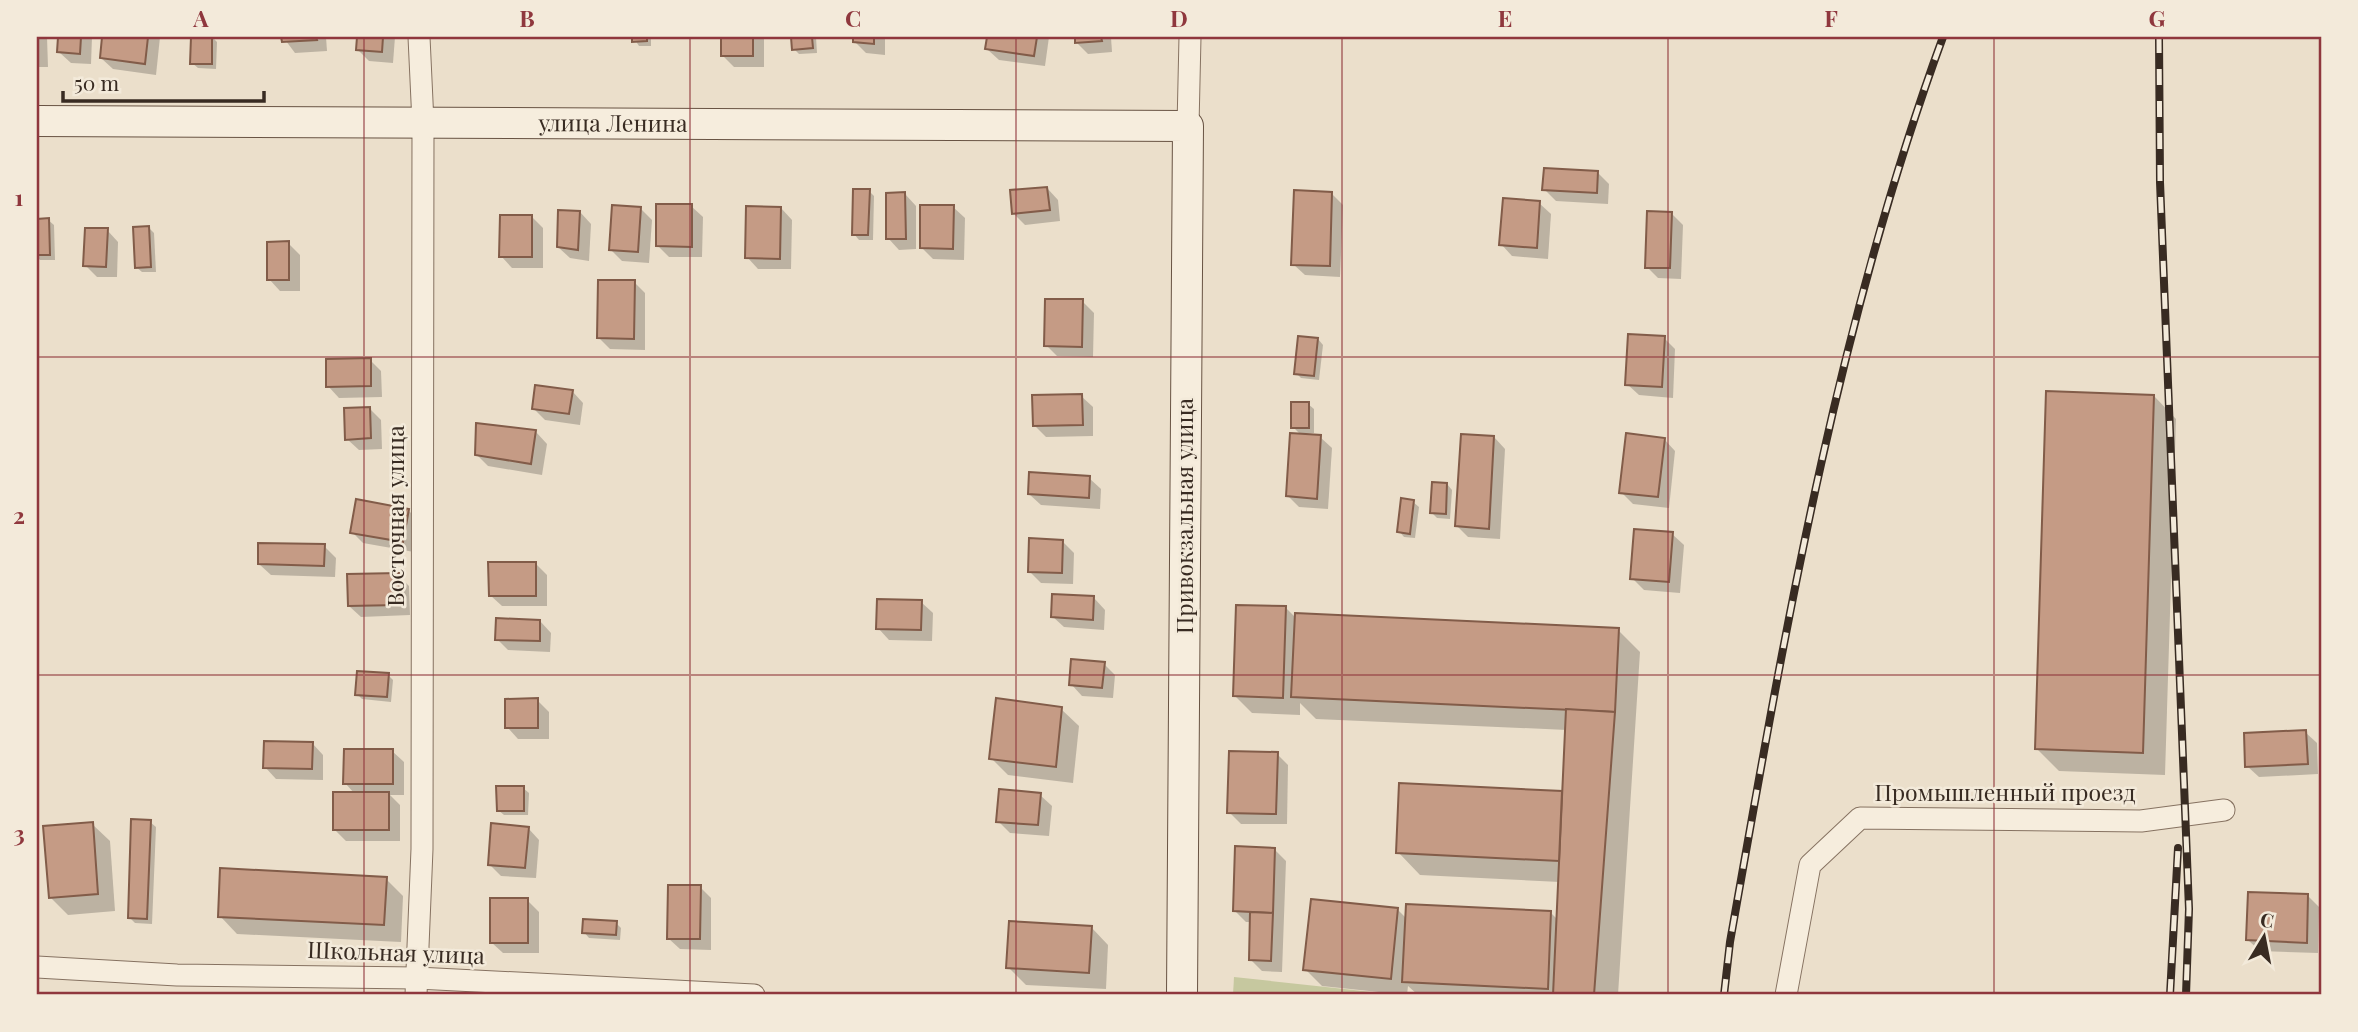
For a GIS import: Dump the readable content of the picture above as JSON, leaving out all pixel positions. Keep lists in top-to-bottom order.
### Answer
{
  "streets": {
    "street": [
      "улица Ленина",
      "Восточная улица",
      "Привокзальная улица",
      "Промышленный проезд",
      "Школьная улица"
    ]
  },
  "crossings": [
    ["улица Ленина", "Восточная улица"],
    ["улица Ленина", "Привокзальная улица"],
    ["Восточная улица", "Школьная улица"]
  ],
  "scale_bar": "50 m",
  "north": "top",
  "grid": {
    "columns": [
      "A",
      "B",
      "C",
      "D",
      "E",
      "F",
      "G"
    ],
    "rows": ["1", "2", "3"]
  }
}
